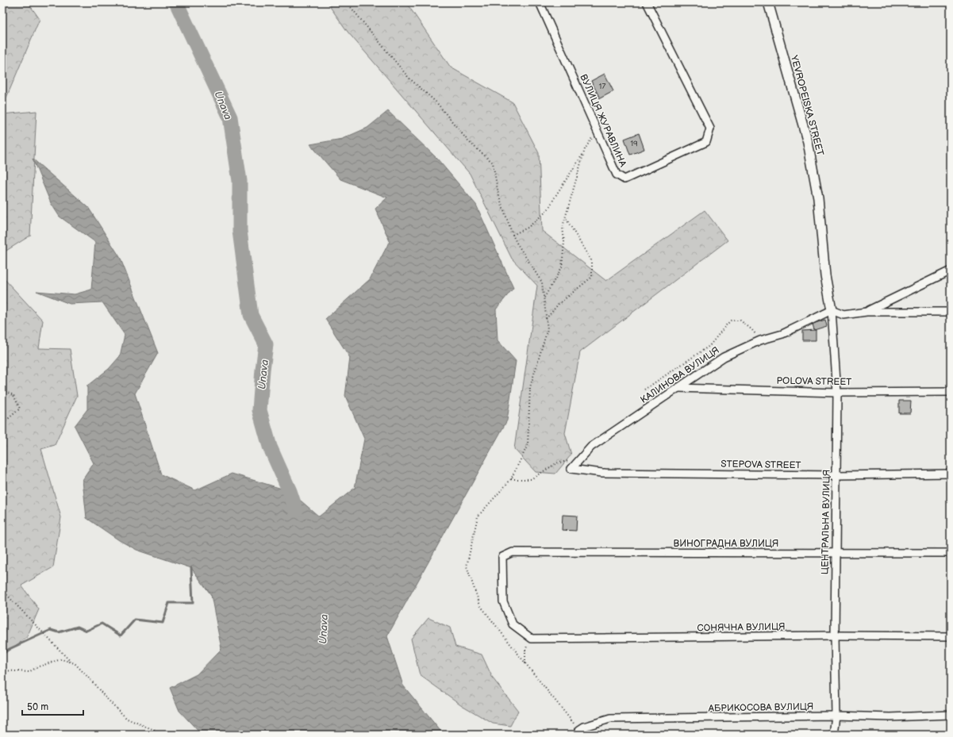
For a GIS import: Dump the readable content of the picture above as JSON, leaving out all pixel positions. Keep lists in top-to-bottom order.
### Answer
{
  "streets": {
    "street": [
      "YEVROPEISKA STREET",
      "ВУЛИЦЯ ЖУРАВЛИНА",
      "КАЛИНОВА ВУЛИЦЯ",
      "POLOVA STREET",
      "STEPOVA STREET",
      "ЦЕНТРАЛЬНА ВУЛИЦЯ",
      "ВИНОГРАДНА ВУЛИЦЯ",
      "СОНЯЧНА ВУЛИЦЯ",
      "АБРИКОСОВА ВУЛИЦЯ"
    ]
  },
  "crossings": [
    ["YEVROPEISKA STREET", "КАЛИНОВА ВУЛИЦЯ"],
    ["YEVROPEISKA STREET", "ЦЕНТРАЛЬНА ВУЛИЦЯ"],
    ["КАЛИНОВА ВУЛИЦЯ", "POLOVA STREET"],
    ["КАЛИНОВА ВУЛИЦЯ", "STEPOVA STREET"],
    ["КАЛИНОВА ВУЛИЦЯ", "ЦЕНТРАЛЬНА ВУЛИЦЯ"],
    ["POLOVA STREET", "ЦЕНТРАЛЬНА ВУЛИЦЯ"],
    ["STEPOVA STREET", "ЦЕНТРАЛЬНА ВУЛИЦЯ"],
    ["ЦЕНТРАЛЬНА ВУЛИЦЯ", "ВИНОГРАДНА ВУЛИЦЯ"],
    ["ЦЕНТРАЛЬНА ВУЛИЦЯ", "СОНЯЧНА ВУЛИЦЯ"],
    ["ЦЕНТРАЛЬНА ВУЛИЦЯ", "АБРИКОСОВА ВУЛИЦЯ"],
    ["ВИНОГРАДНА ВУЛИЦЯ", "СОНЯЧНА ВУЛИЦЯ"]
  ],
  "water": ["Unava"],
  "house_numbers": ["17", "19"],
  "scale_bar": "50 m"
}
